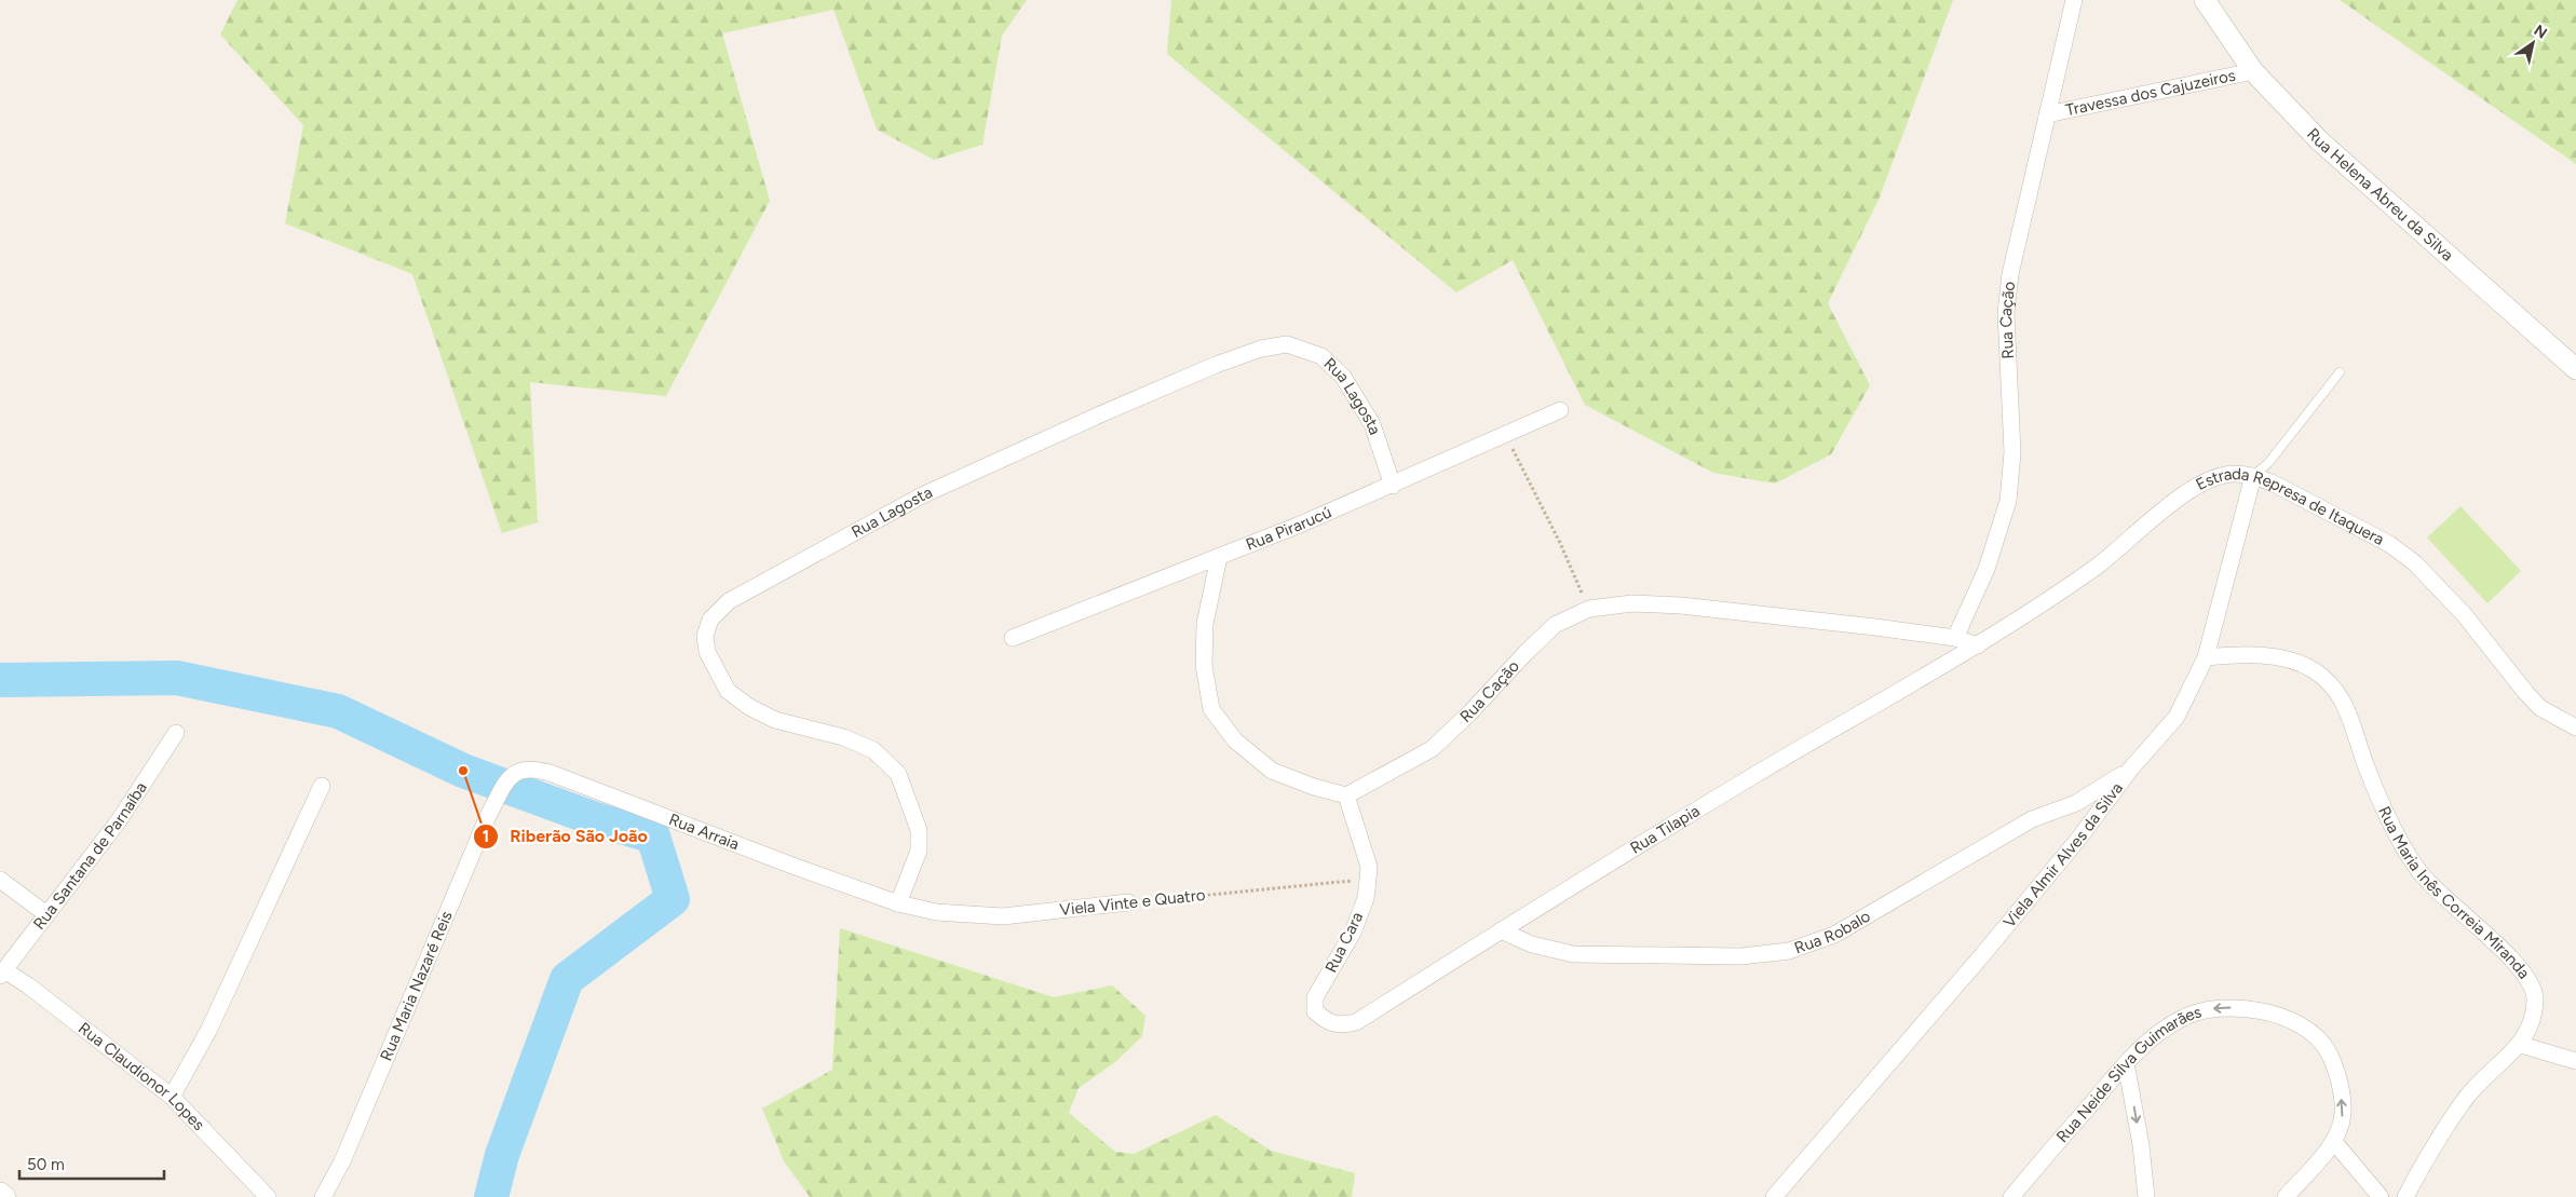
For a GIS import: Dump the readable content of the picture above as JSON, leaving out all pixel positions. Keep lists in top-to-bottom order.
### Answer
{
  "streets": {
    "street": [
      "Travessa dos Cajuzeiros",
      "Rua Helena Abreu da Silva",
      "Rua Cação",
      "Rua Lagosta",
      "Estrada Represa de Itaquera",
      "Rua Pirarucú",
      "Rua Tilapia",
      "Rua Arraia",
      "Viela Almir Alves da Silva",
      "Rua Santana de Parnaíba",
      "Rua Maria Inês Correia Miranda",
      "Viela Vinte e Quatro",
      "Rua Robalo",
      "Rua Cara",
      "Rua Maria Nazaré Reis",
      "Rua Claudionor Lopes",
      "Rua Neide Silva Guimarães"
    ]
  },
  "crossings": [
    ["Travessa dos Cajuzeiros", "Rua Helena Abreu da Silva"],
    ["Travessa dos Cajuzeiros", "Rua Cação"],
    ["Rua Cação", "Estrada Represa de Itaquera"],
    ["Rua Cação", "Rua Tilapia"],
    ["Rua Cação", "Rua Cara"],
    ["Rua Lagosta", "Rua Pirarucú"],
    ["Rua Lagosta", "Rua Arraia"],
    ["Rua Lagosta", "Viela Vinte e Quatro"],
    ["Estrada Represa de Itaquera", "Rua Tilapia"],
    ["Estrada Represa de Itaquera", "Viela Almir Alves da Silva"],
    ["Rua Tilapia", "Rua Robalo"],
    ["Rua Tilapia", "Rua Cara"],
    ["Rua Arraia", "Viela Vinte e Quatro"],
    ["Rua Arraia", "Rua Maria Nazaré Reis"],
    ["Viela Almir Alves da Silva", "Rua Maria Inês Correia Miranda"],
    ["Viela Almir Alves da Silva", "Rua Robalo"],
    ["Rua Santana de Parnaíba", "Rua Claudionor Lopes"],
    ["Viela Vinte e Quatro", "Rua Cara"]
  ],
  "places": ["Riberão São João"],
  "scale_bar": "50 m",
  "north": "top right"
}
